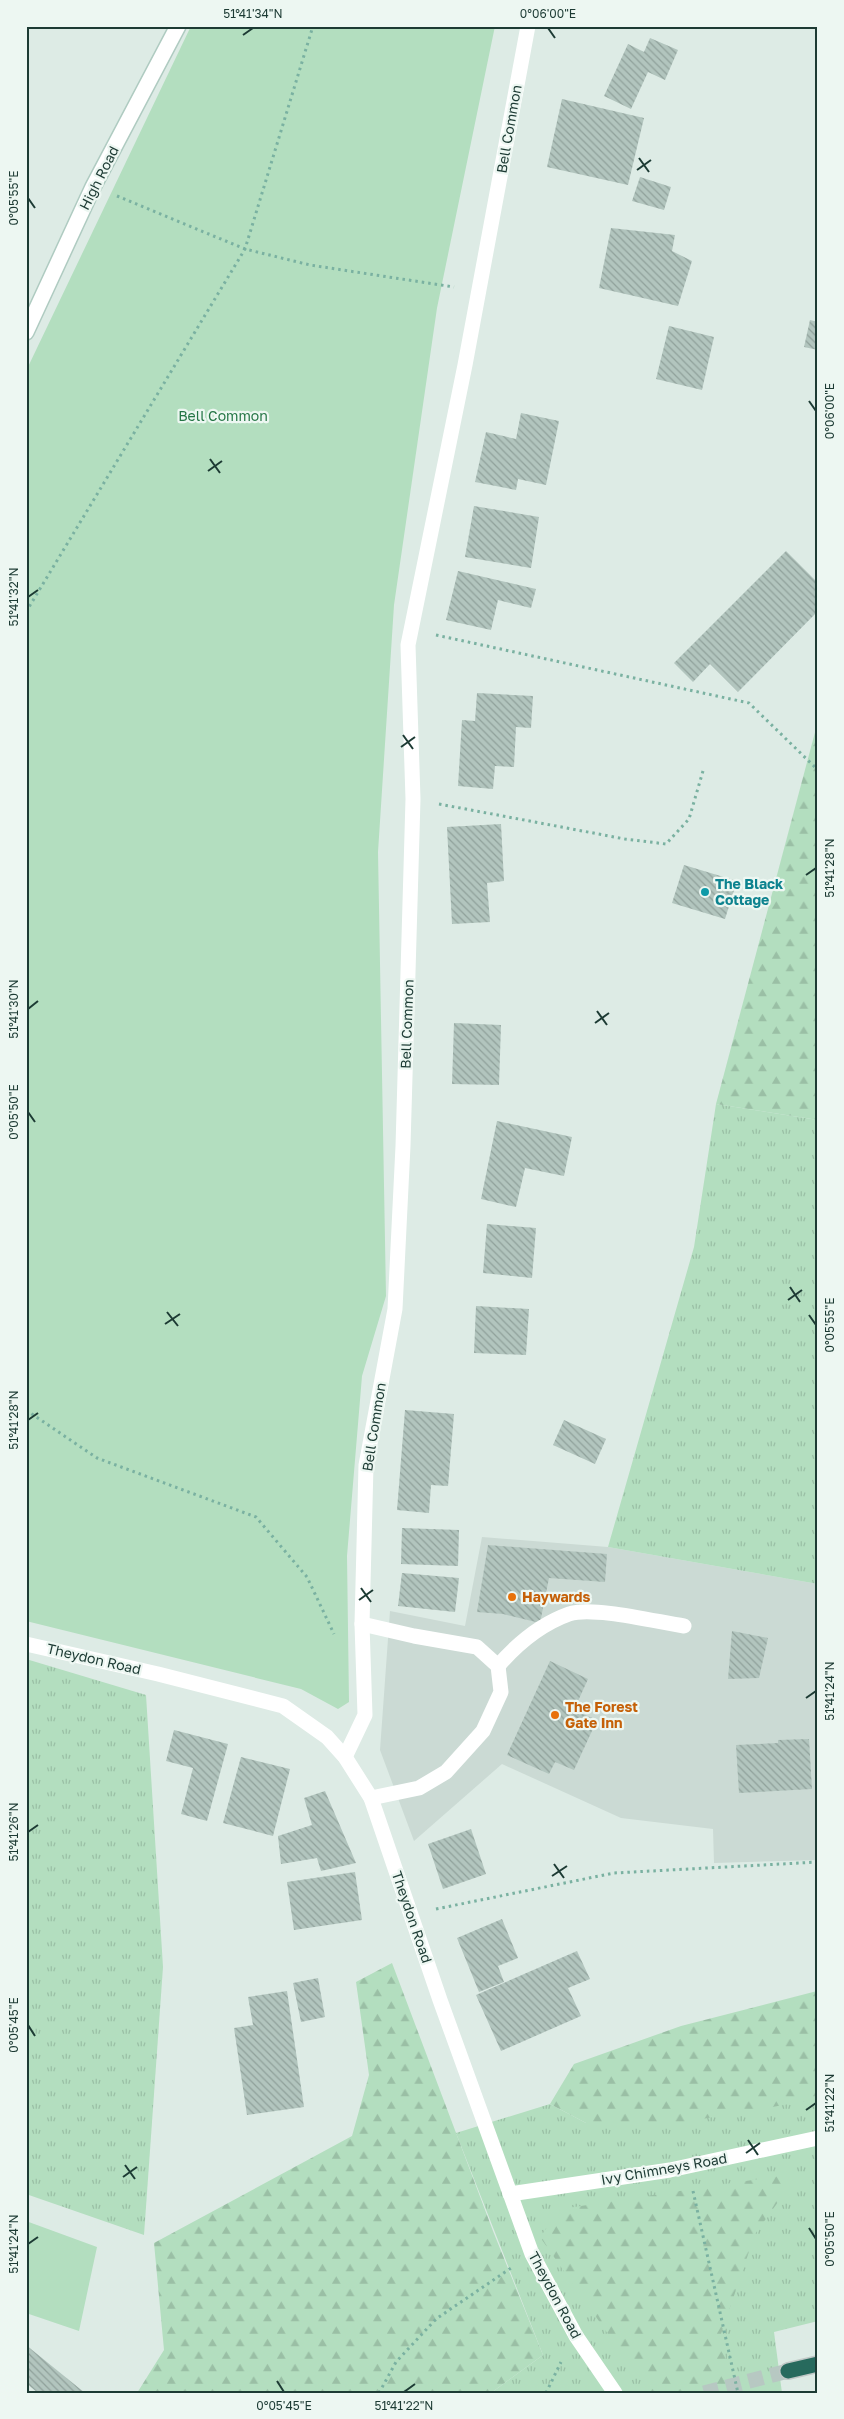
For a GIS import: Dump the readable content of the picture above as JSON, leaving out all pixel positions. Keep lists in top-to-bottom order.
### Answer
{
  "streets": {
    "street": [
      "Bell Common",
      "High Road",
      "Theydon Road",
      "Ivy Chimneys Road"
    ]
  },
  "crossings": [
    ["Bell Common", "Theydon Road"],
    ["Theydon Road", "Ivy Chimneys Road"]
  ],
  "parks": ["Bell Common"],
  "places": ["The Black Cottage", "Haywards", "The Forest Gate Inn"],
  "coordinates": [
    "51°41'34\"N",
    "0°06'00\"E",
    "0°05'55\"E",
    "51°41'32\"N",
    "51°41'28\"N",
    "51°41'30\"N",
    "0°05'50\"E",
    "51°41'24\"N",
    "51°41'26\"N",
    "0°05'45\"E",
    "51°41'22\"N"
  ]
}
